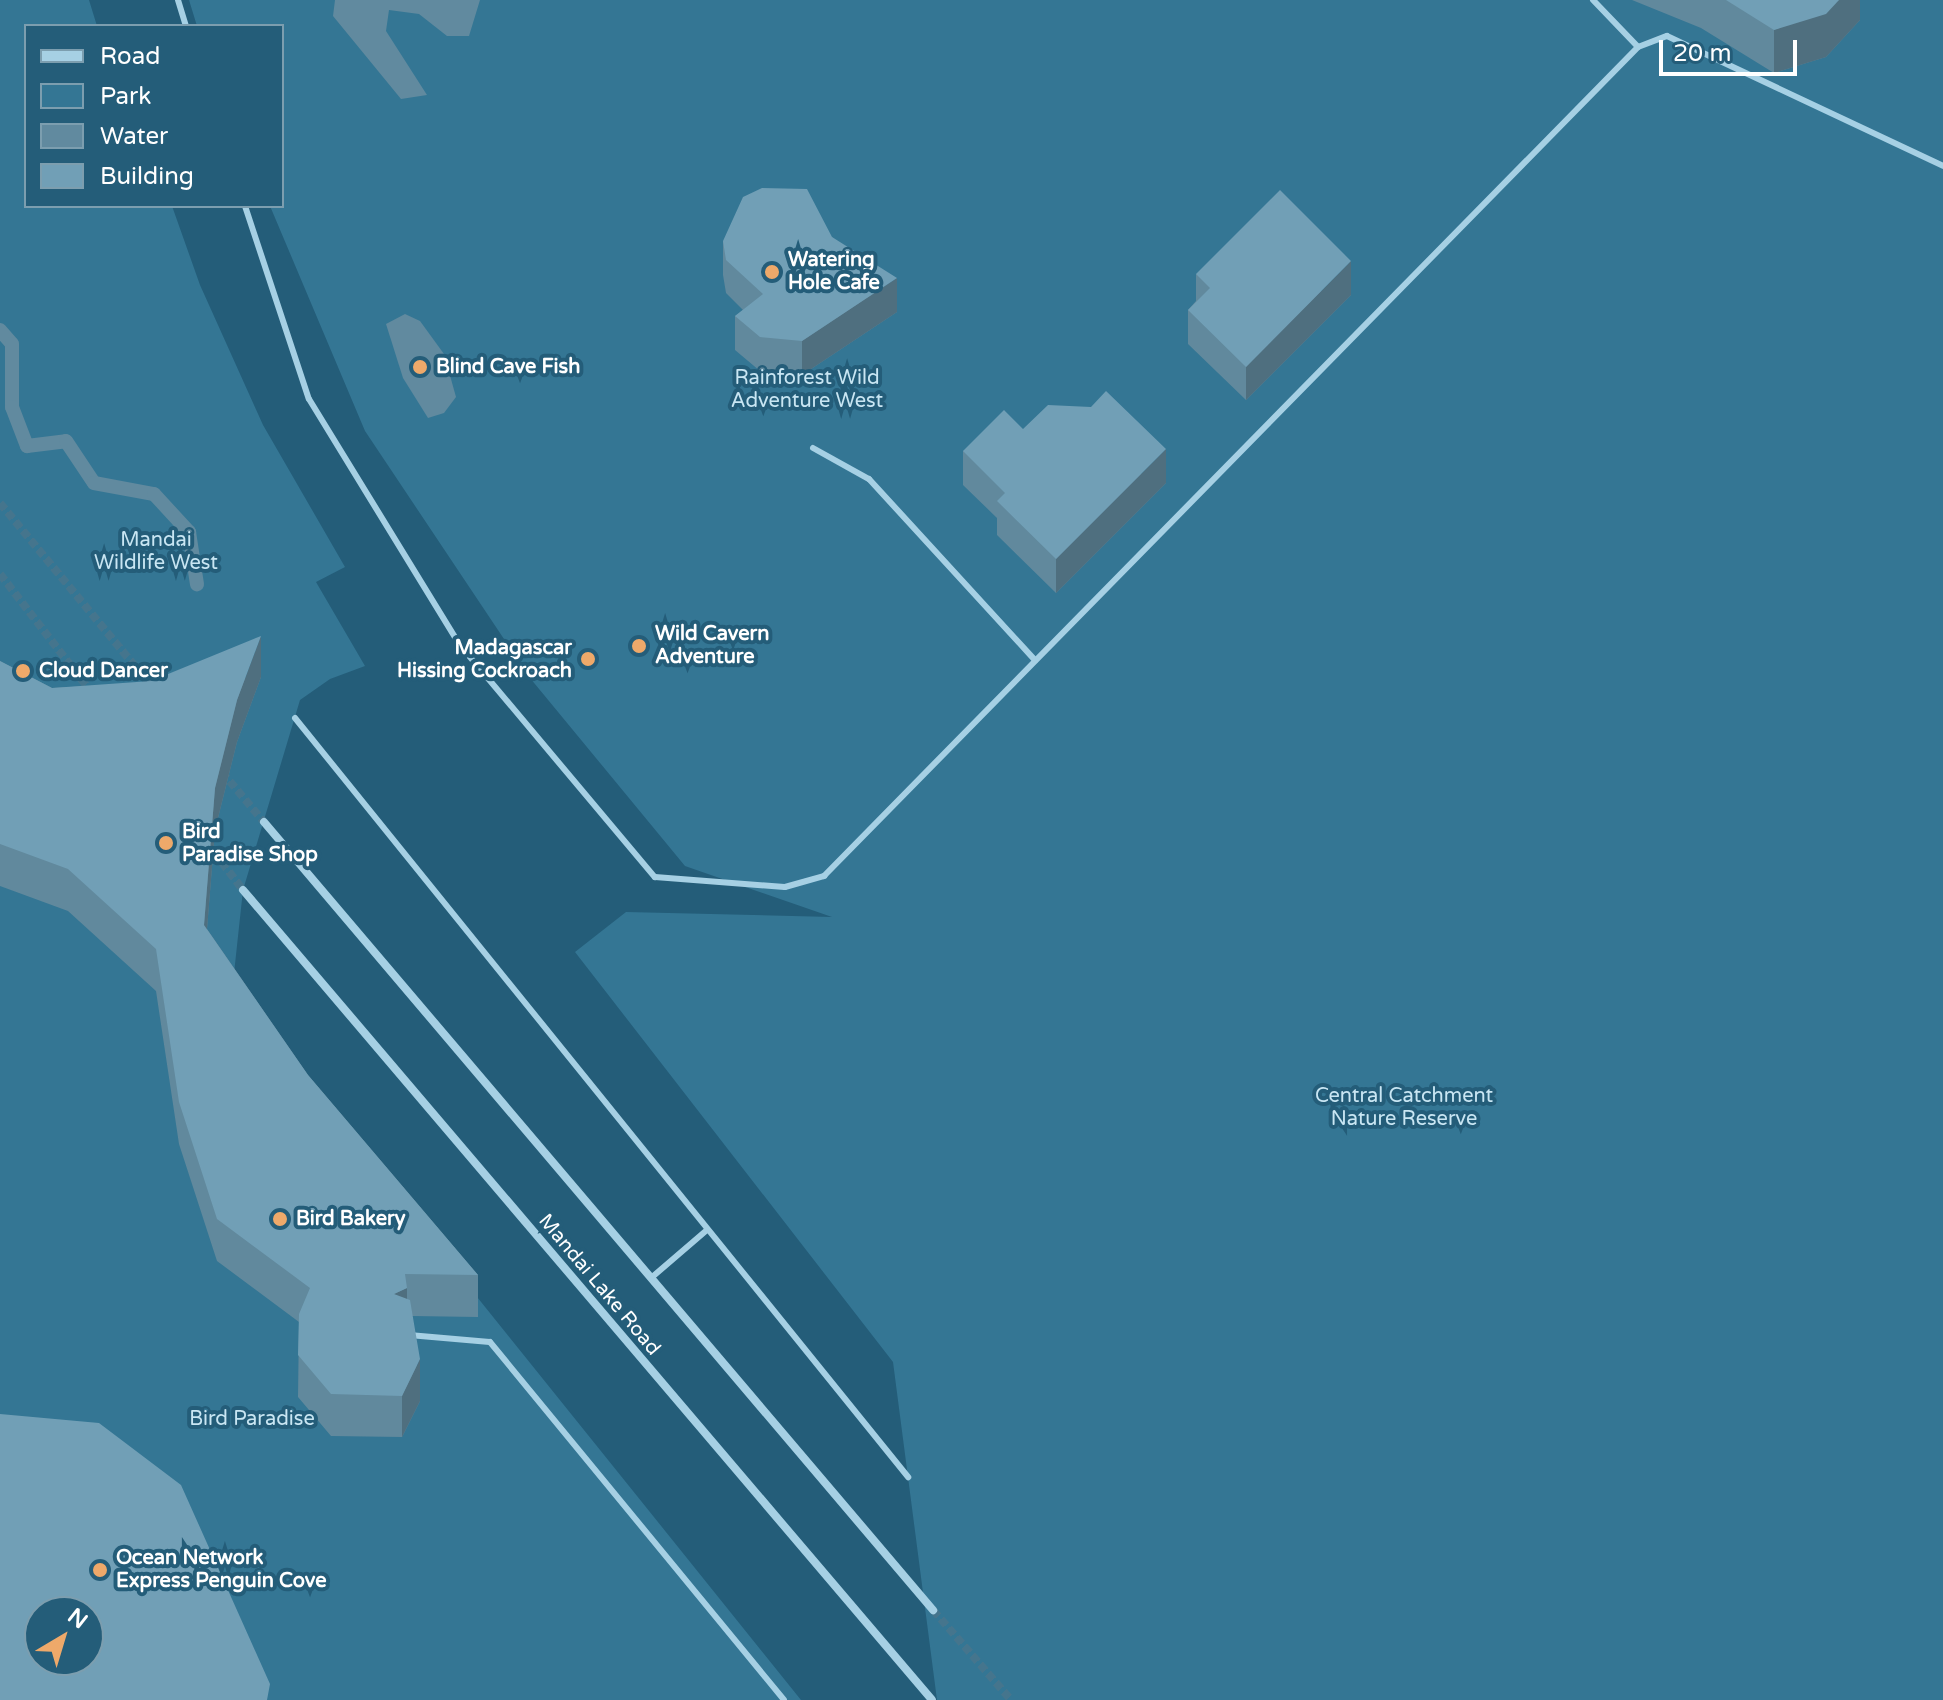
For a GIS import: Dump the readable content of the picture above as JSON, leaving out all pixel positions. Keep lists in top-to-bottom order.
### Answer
{
  "streets": {
    "street": ["Mandai Lake Road"]
  },
  "parks": [
    "Rainforest Wild Adventure West",
    "Mandai Wildlife West",
    "Central Catchment Nature Reserve",
    "Bird Paradise"
  ],
  "places": [
    "Watering Hole Cafe",
    "Blind Cave Fish",
    "Wild Cavern Adventure",
    "Madagascar Hissing Cockroach",
    "Cloud Dancer",
    "Bird Paradise Shop",
    "Bird Bakery",
    "Ocean Network Express Penguin Cove"
  ],
  "legend": [
    "Road",
    "Park",
    "Water",
    "Building"
  ],
  "scale_bar": "20 m",
  "north": "top right"
}
